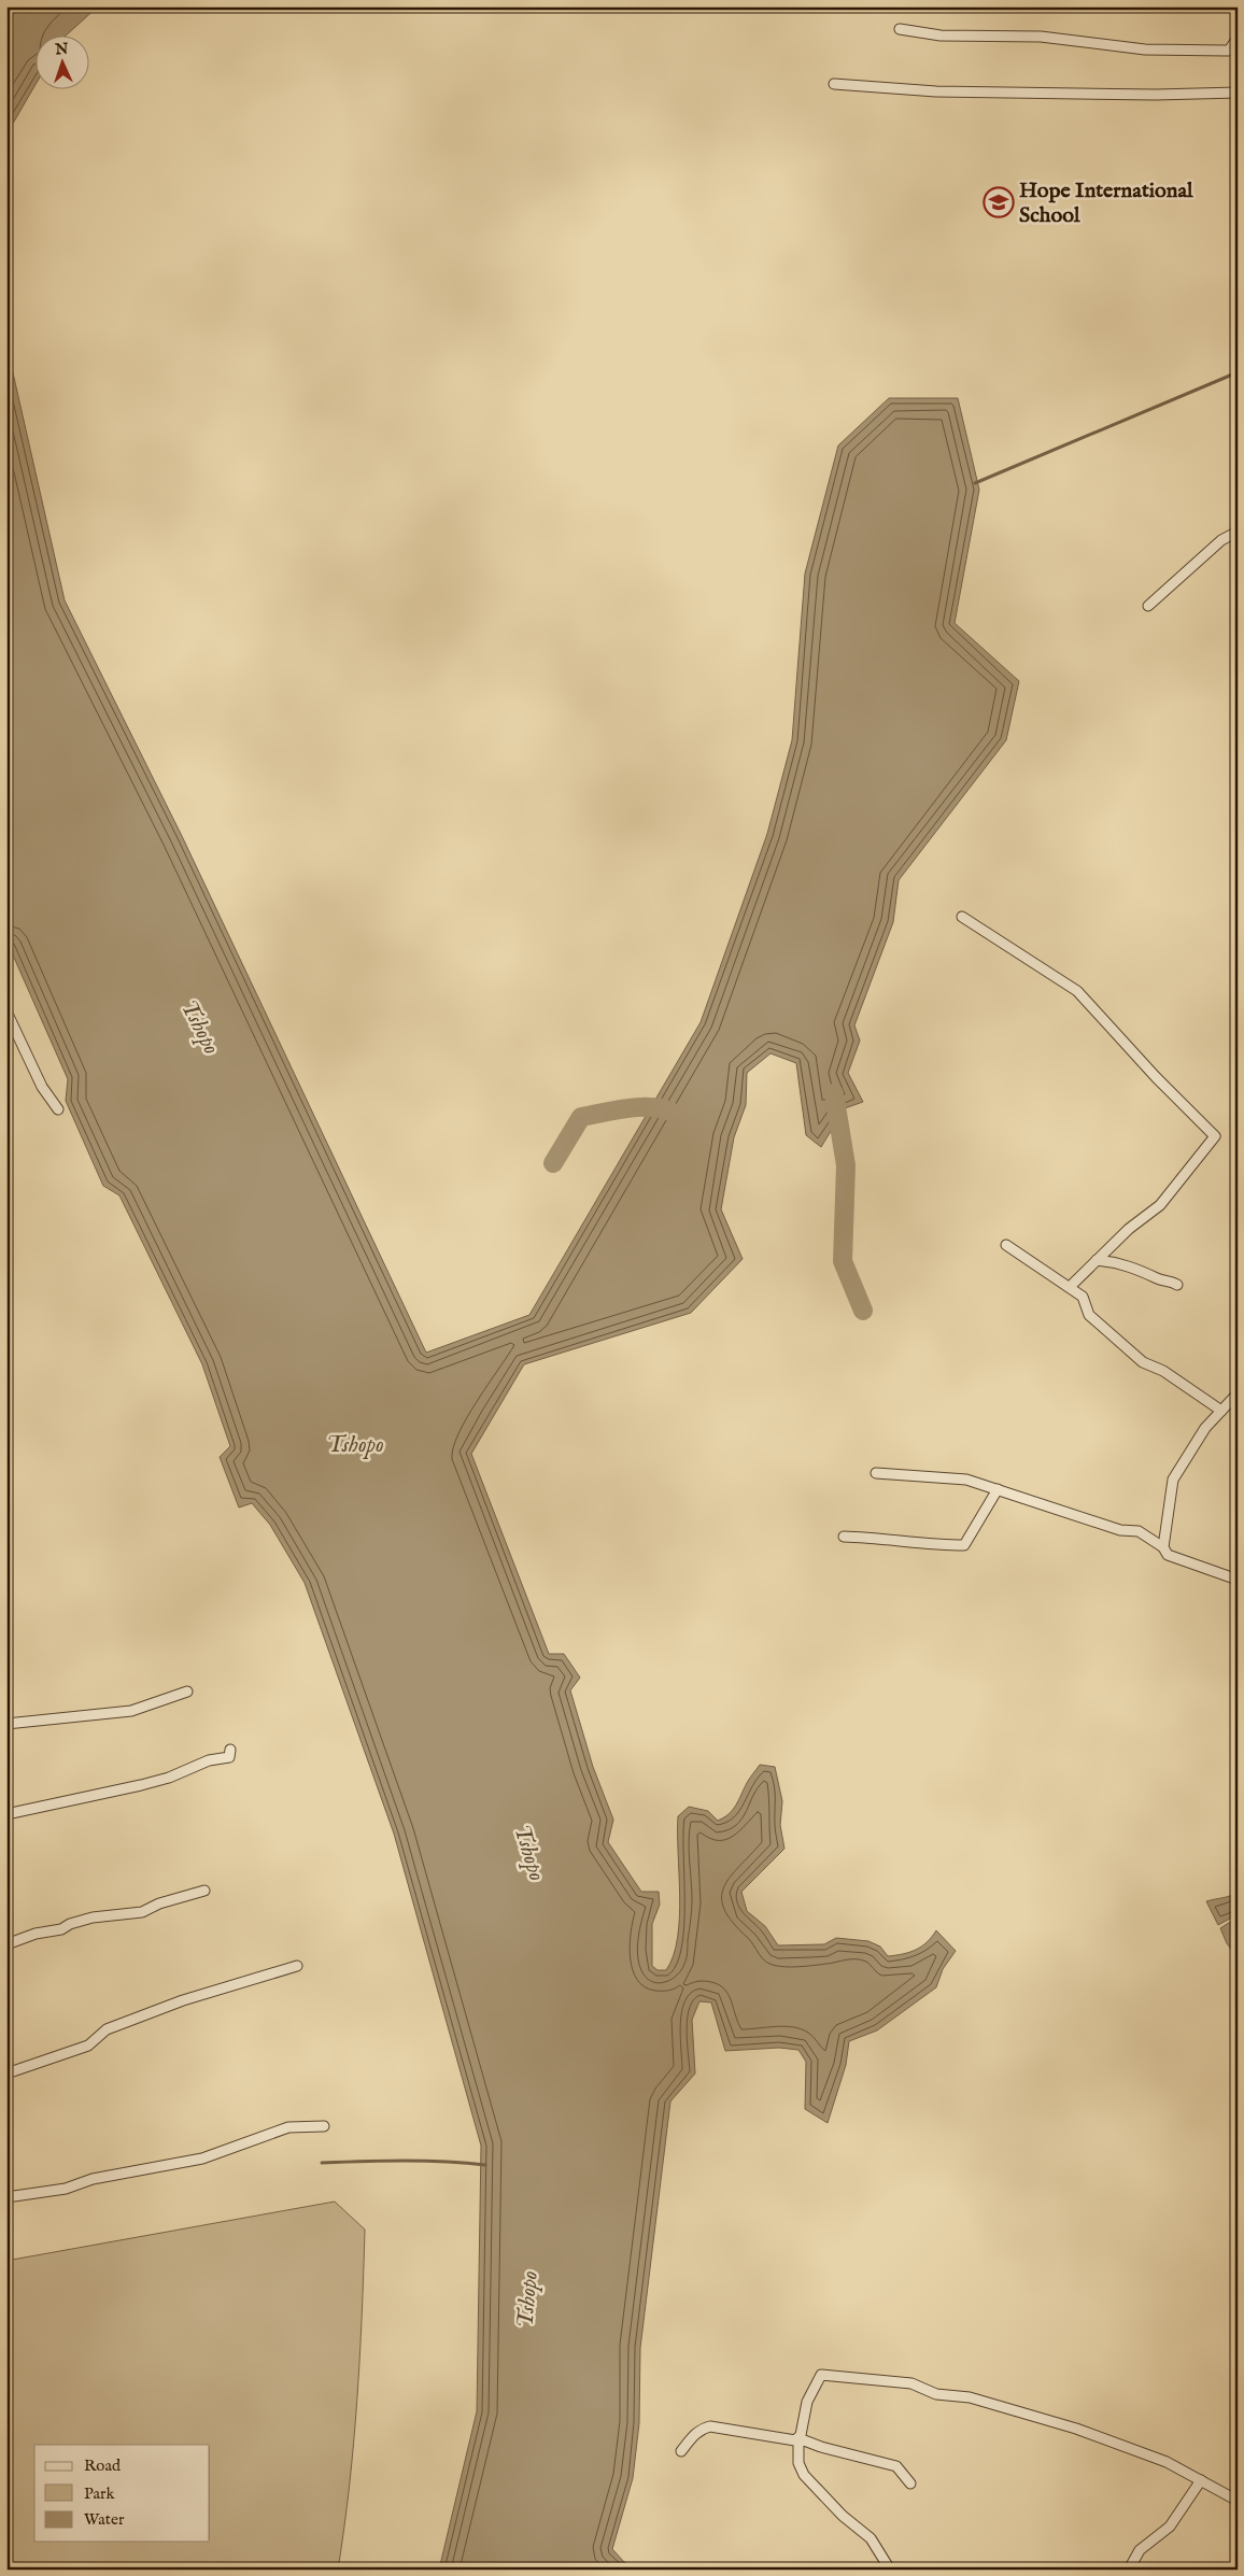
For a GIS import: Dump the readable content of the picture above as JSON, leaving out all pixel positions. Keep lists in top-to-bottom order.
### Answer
{
  "water": ["Tshopo"],
  "places": {
    "school or university": ["Hope International School"]
  },
  "legend": ["Road", "Park", "Water"],
  "north": "top"
}
